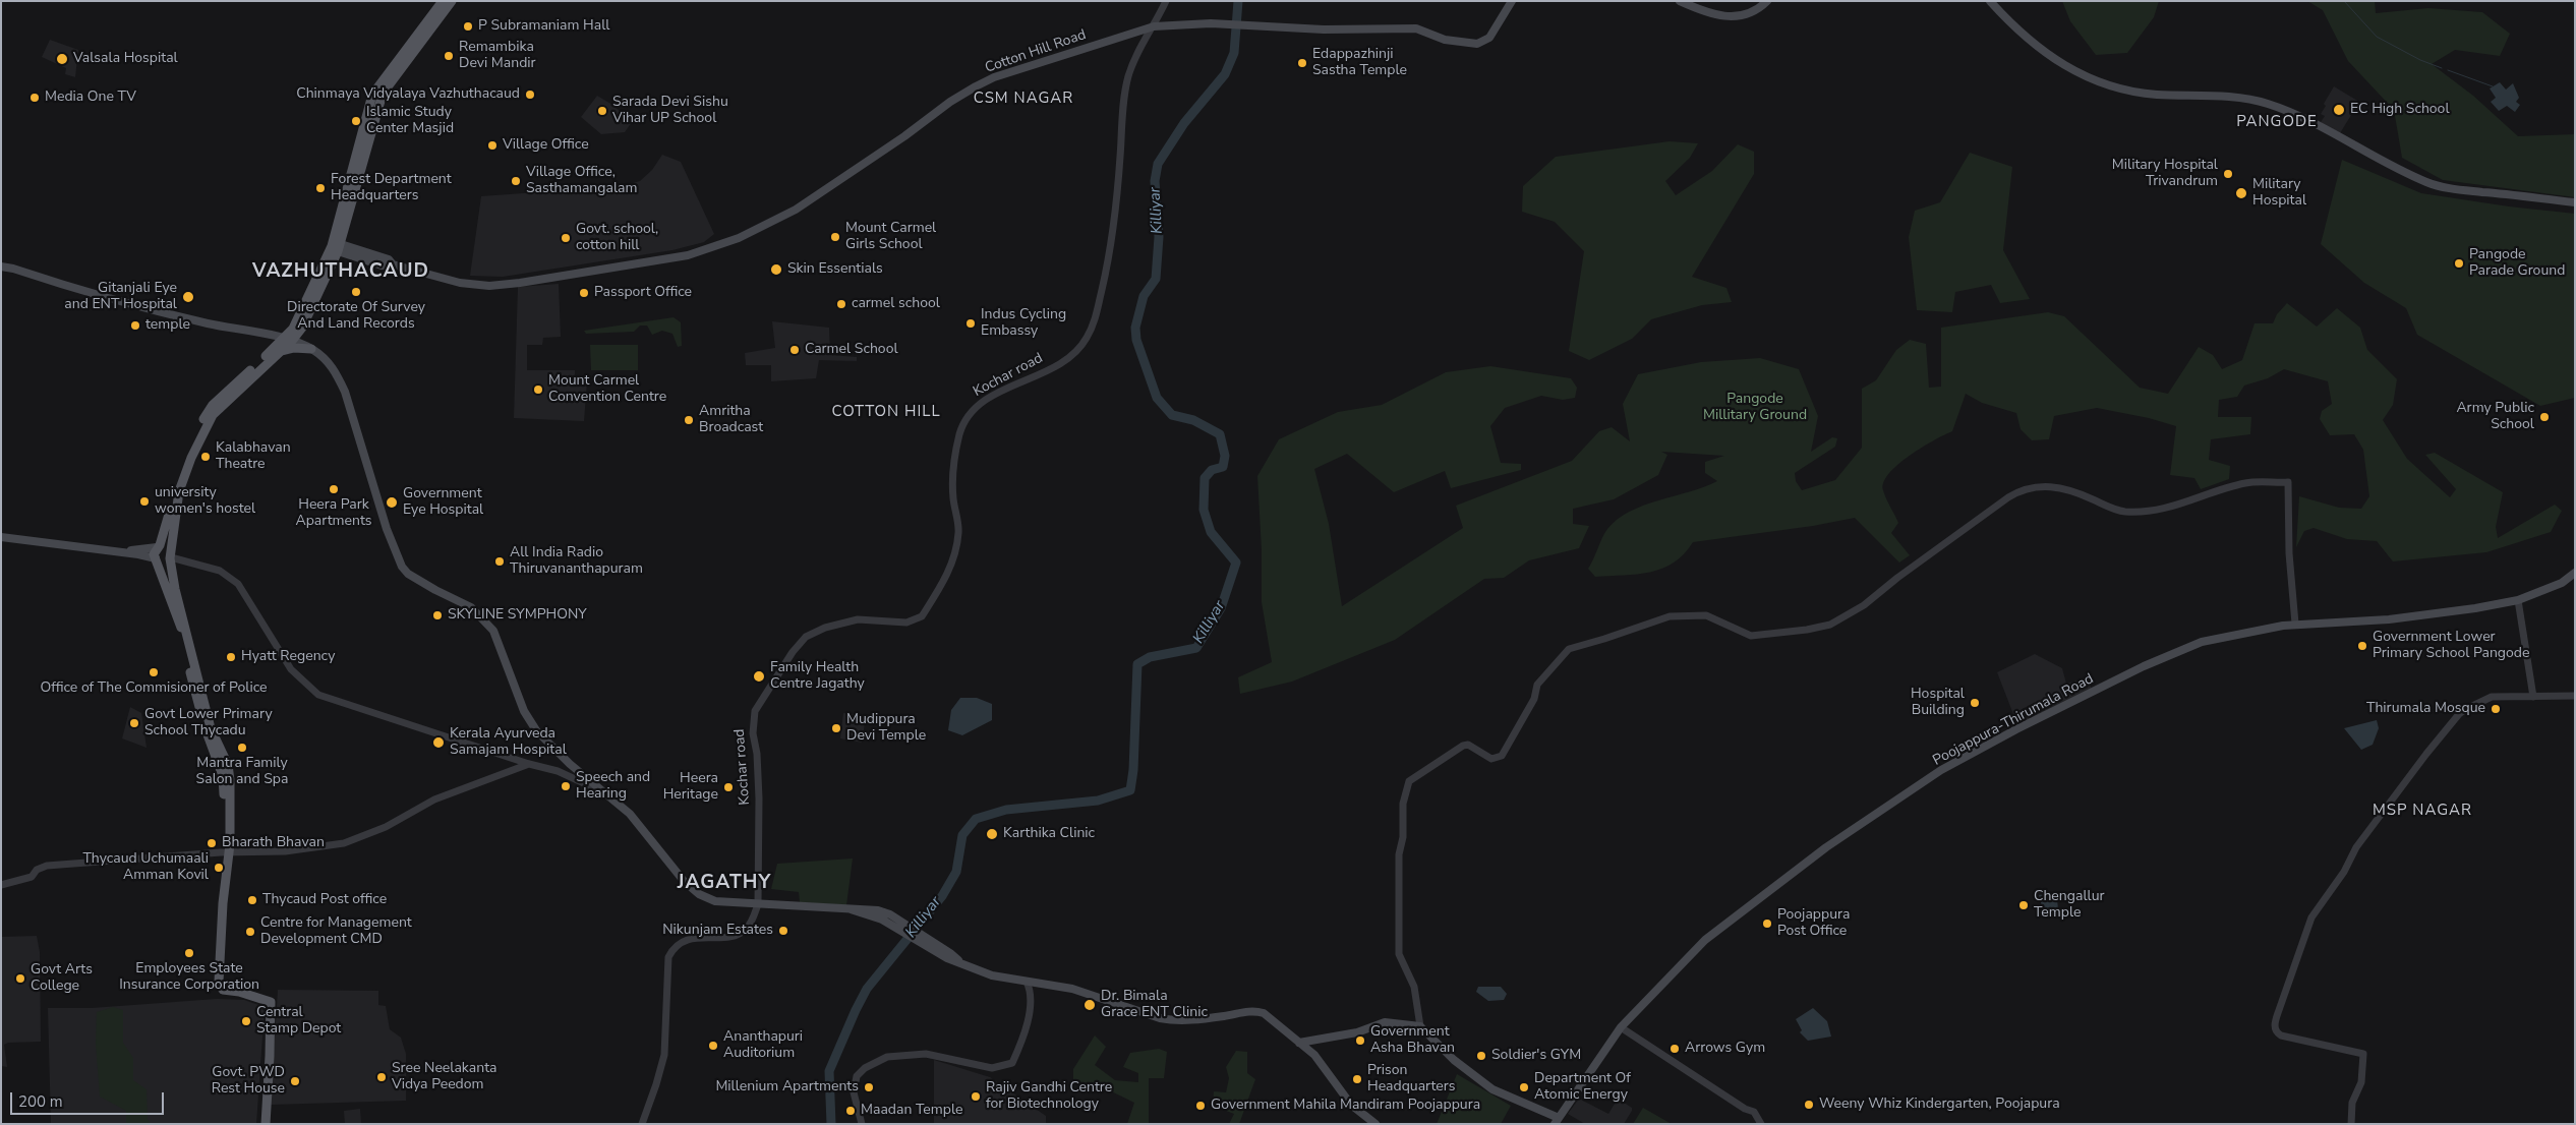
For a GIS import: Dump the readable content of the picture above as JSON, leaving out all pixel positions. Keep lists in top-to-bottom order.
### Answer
{
  "streets": {
    "main road": ["Cotton Hill Road", "Poojappura-Thirumala Road"],
    "street": ["Kochar road"]
  },
  "crossings": [
    ["Cotton Hill Road", "Kochar road"]
  ],
  "districts": [
    "CSM NAGAR",
    "PANGODE",
    "VAZHUTHACAUD",
    "COTTON HILL",
    "MSP NAGAR",
    "JAGATHY"
  ],
  "water": ["Killiyar"],
  "parks": ["Pangode Millitary Ground"],
  "places": [
    "P Subramaniam Hall",
    "Remambika Devi Mandir",
    "Valsala Hospital",
    "Edappazhinji Sastha Temple",
    "Chinmaya Vidyalaya Vazhuthacaud",
    "Media One TV",
    "EC High School",
    "Sarada Devi Sishu Vihar UP School",
    "Islamic Study Center Masjid",
    "Village Office",
    "Military Hospital Trivandrum",
    "Village Office, Sasthamangalam",
    "Forest Department Headquarters",
    "Military Hospital",
    "Mount Carmel Girls School",
    "Govt. school, cotton hill",
    "Pangode Parade Ground",
    "Skin Essentials",
    "Directorate Of Survey And Land Records",
    "Passport Office",
    "Gitanjali Eye and ENT Hospital",
    "carmel school",
    "Indus Cycling Embassy",
    "temple",
    "Carmel School",
    "Mount Carmel Convention Centre",
    "Army Public School",
    "Amritha Broadcast",
    "Kalabhavan Theatre",
    "Heera Park Apartments",
    "university women's hostel",
    "Government Eye Hospital",
    "All India Radio Thiruvananthapuram",
    "SKYLINE SYMPHONY",
    "Government Lower Primary School Pangode",
    "Hyatt Regency",
    "Office of The Commisioner of Police",
    "Family Health Centre Jagathy",
    "Hospital Building",
    "Thirumala Mosque",
    "Govt Lower Primary School Thycadu",
    "Mudippura Devi Temple",
    "Kerala Ayurveda Samajam Hospital",
    "Mantra Family Salon and Spa",
    "Speech and Hearing",
    "Heera Heritage",
    "Karthika Clinic",
    "Bharath Bhavan",
    "Thycaud Uchumaali Amman Kovil",
    "Thycaud Post office",
    "Chengallur Temple",
    "Poojappura Post Office",
    "Nikunjam Estates",
    "Centre for Management Development CMD",
    "Employees State Insurance Corporation",
    "Govt Arts College",
    "Dr. Bimala Grace ENT Clinic",
    "Central Stamp Depot",
    "Government Asha Bhavan",
    "Ananthapuri Auditorium",
    "Arrows Gym",
    "Soldier's GYM",
    "Sree Neelakanta Vidya Peedom",
    "Prison Headquarters",
    "Govt. PWD Rest House",
    "Millenium Apartments",
    "Department Of Atomic Energy",
    "Rajiv Gandhi Centre for Biotechnology",
    "Weeny Whiz Kindergarten, Poojapura",
    "Government Mahila Mandiram Poojappura",
    "Maadan Temple"
  ],
  "scale_bar": "200 m"
}
